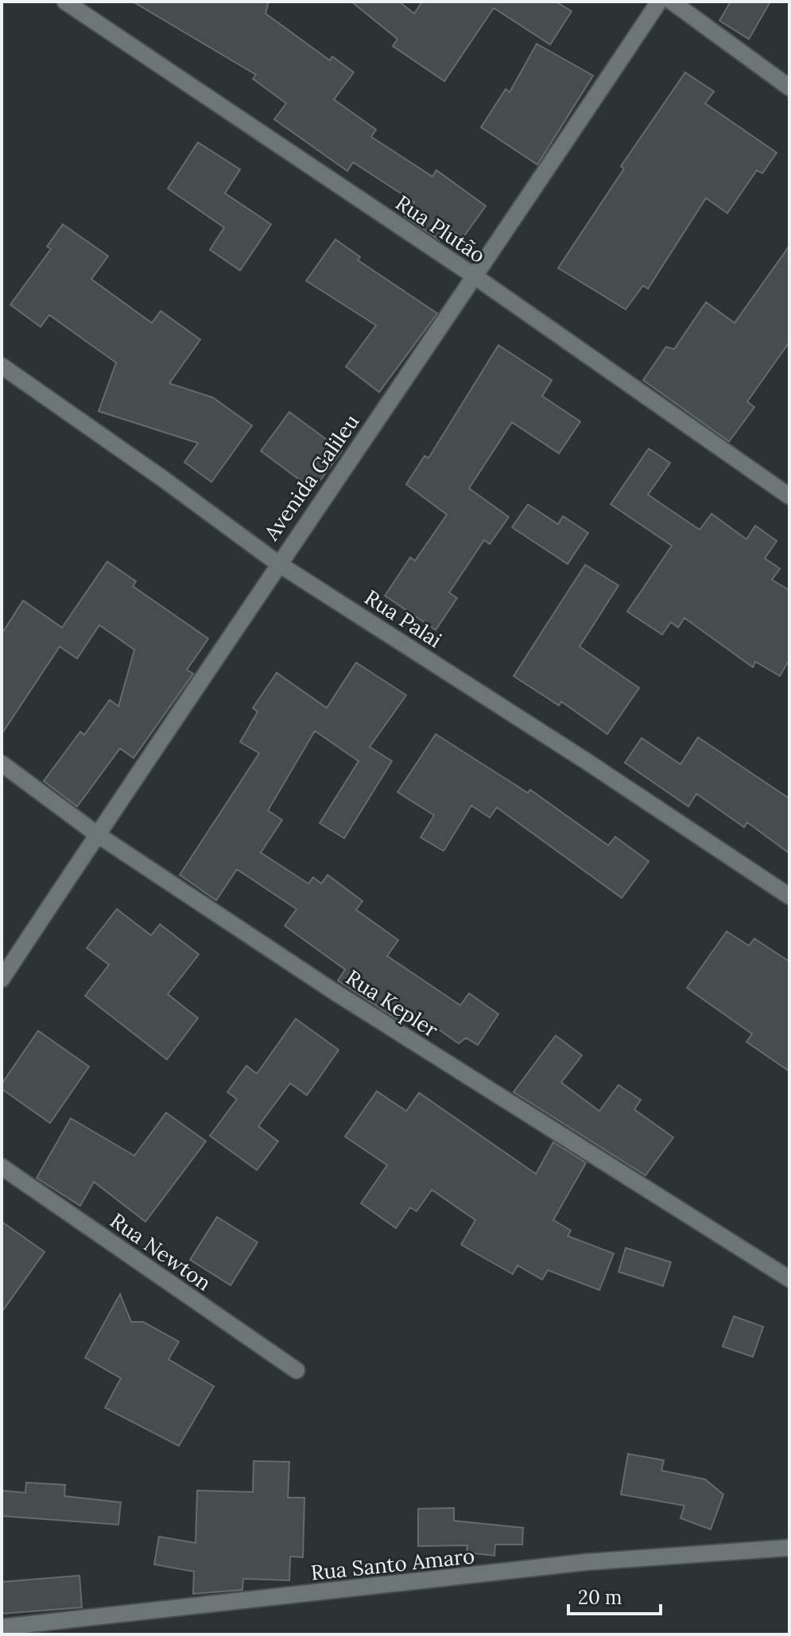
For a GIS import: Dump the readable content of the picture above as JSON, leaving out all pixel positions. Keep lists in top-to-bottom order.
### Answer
{
  "streets": {
    "street": [
      "Rua Plutão",
      "Avenida Galileu",
      "Rua Palai",
      "Rua Kepler",
      "Rua Newton",
      "Rua Santo Amaro"
    ]
  },
  "crossings": [
    ["Rua Plutão", "Avenida Galileu"],
    ["Avenida Galileu", "Rua Palai"],
    ["Avenida Galileu", "Rua Kepler"]
  ],
  "scale_bar": "20 m"
}
